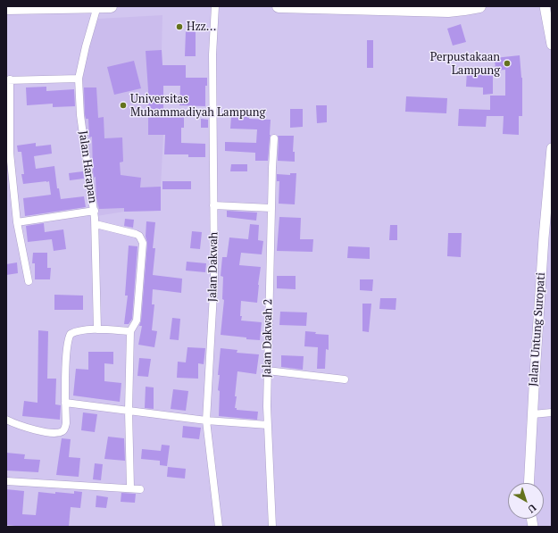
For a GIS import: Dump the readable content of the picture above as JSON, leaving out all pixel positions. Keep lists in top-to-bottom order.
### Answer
{
  "streets": {
    "main road": ["Jalan Untung Suropati"],
    "street": ["Jalan Harapan", "Jalan Dakwah", "Jalan Dakwah 2"]
  },
  "places": ["Hzz...", "Perpustakaan Lampung", "Universitas Muhammadiyah Lampung"],
  "north": "bottom right"
}
